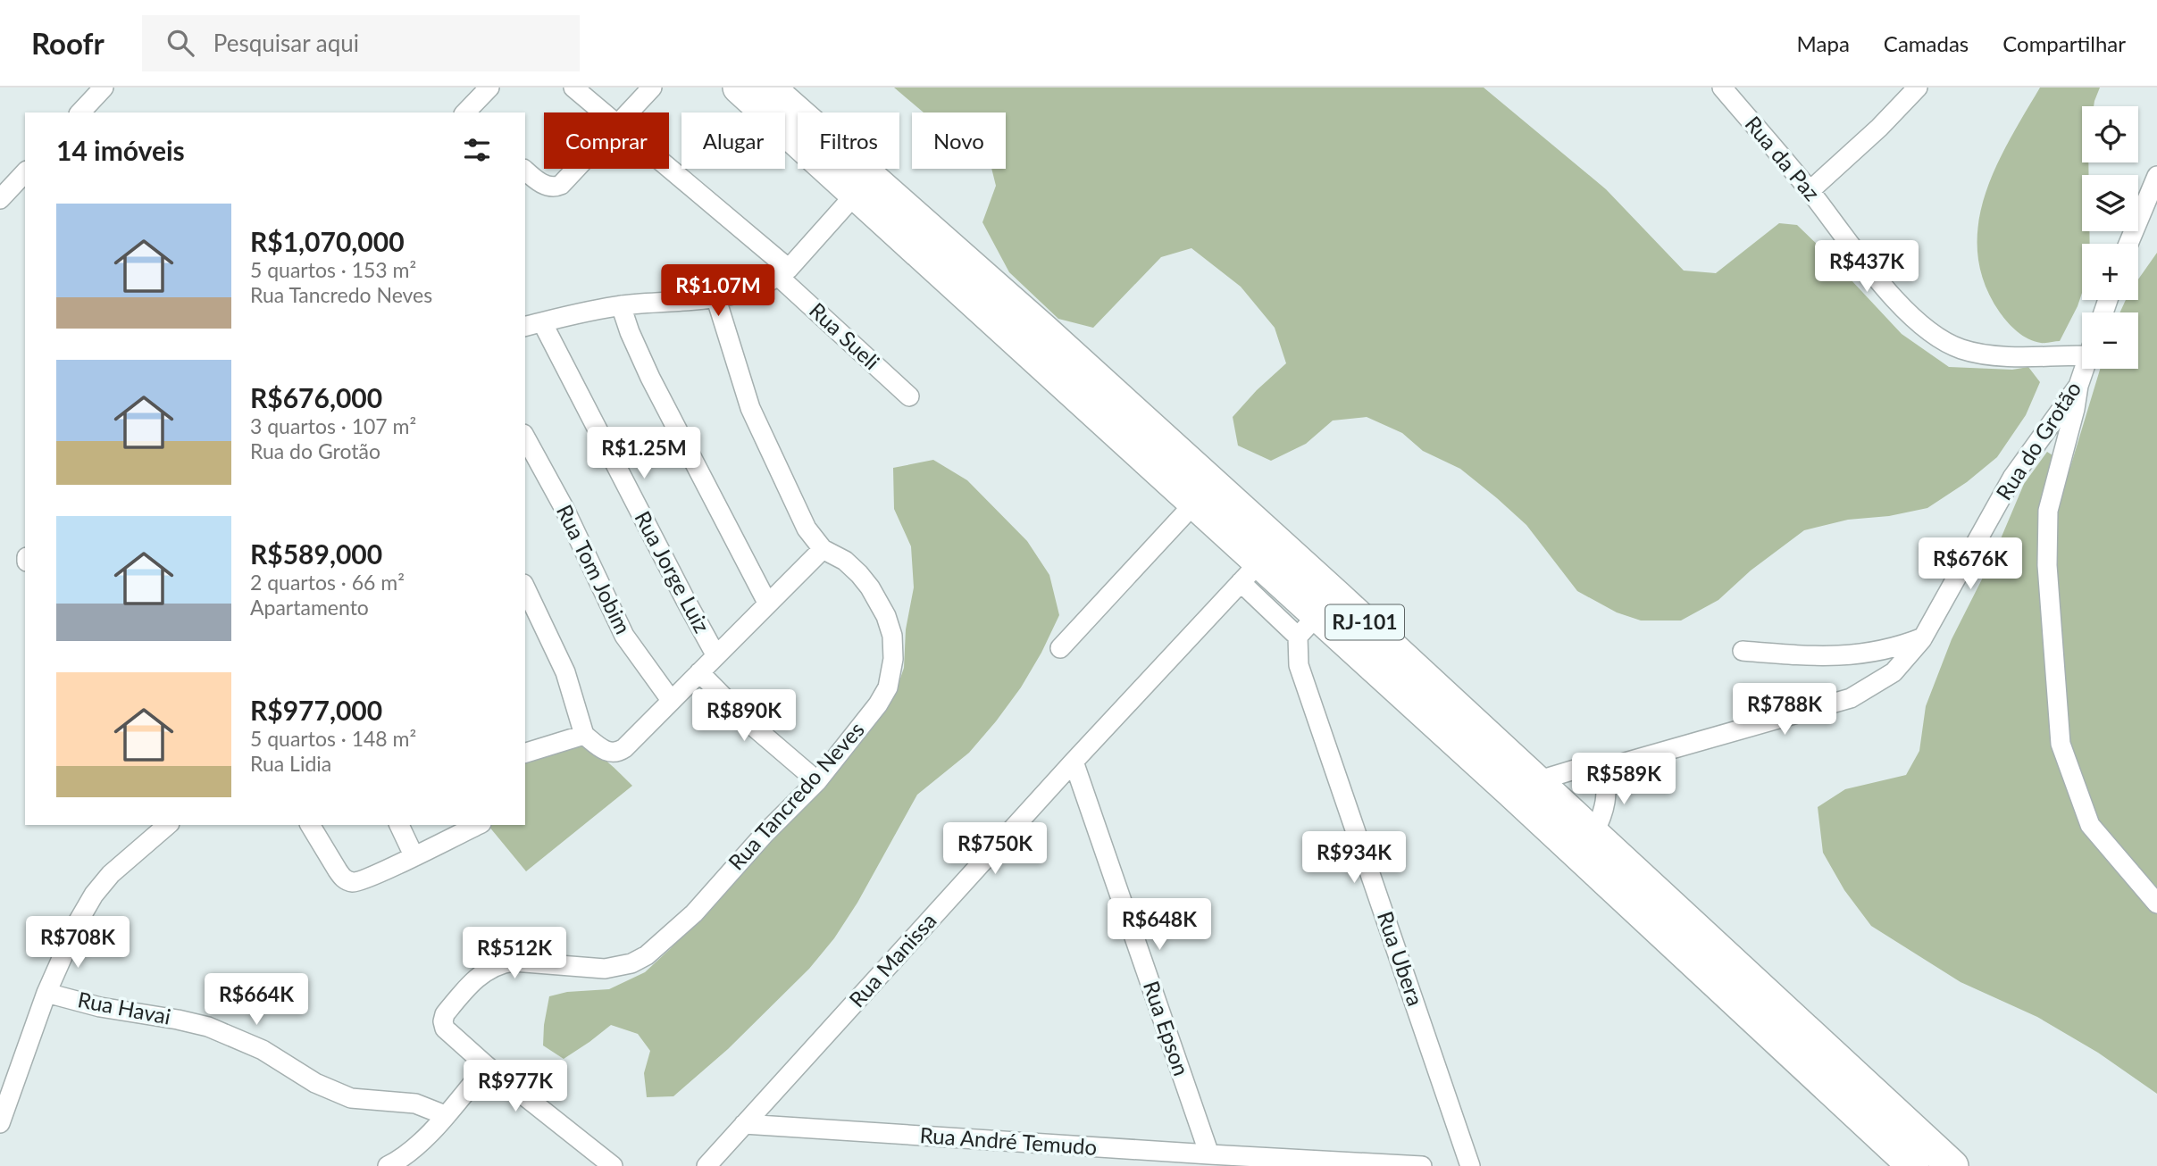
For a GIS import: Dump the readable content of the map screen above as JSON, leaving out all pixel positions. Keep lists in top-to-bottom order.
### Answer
{
  "streets": {
    "main road": ["RJ-101"],
    "street": [
      "Rua da Paz",
      "Rua Sueli",
      "Rua do Grotão",
      "Rua Tom Jobim",
      "Rua Jorge Luiz",
      "Rua Tancredo Neves",
      "Rua Ubera",
      "Rua Manissa",
      "Rua Havai",
      "Rua Epson",
      "Rua André Temudo"
    ]
  },
  "crossings": [
    ["Rua do Grotão", "RJ-101"],
    ["RJ-101", "Rua Ubera"],
    ["RJ-101", "Rua Manissa"],
    ["Rua Manissa", "Rua Epson"],
    ["Rua Manissa", "Rua André Temudo"],
    ["Rua Epson", "Rua André Temudo"]
  ],
  "page": {
    "header": "Roofr",
    "search": "Pesquisar aqui",
    "nav": ["Mapa", "Camadas", "Compartilhar"],
    "map_buttons": ["+", "−"],
    "chip": [
      "Comprar",
      "Alugar",
      "Filtros",
      "Novo"
    ],
    "heading": "14 imóveis",
    "list": [
      {
        "name": "R$1,070,000",
        "note": "5 quartos · 153 m² · Rua Tancredo Neves"
      },
      {
        "name": "R$676,000",
        "note": "3 quartos · 107 m² · Rua do Grotão"
      },
      {
        "name": "R$589,000",
        "note": "2 quartos · 66 m² · Apartamento"
      },
      {
        "name": "R$977,000",
        "note": "5 quartos · 148 m² · Rua Lidia"
      }
    ],
    "price": [
      "R$437K",
      "R$1.07M",
      "R$1.25M",
      "R$676K",
      "R$788K",
      "R$890K",
      "R$589K",
      "R$750K",
      "R$934K",
      "R$648K",
      "R$708K",
      "R$512K",
      "R$664K",
      "R$977K"
    ]
  }
}
